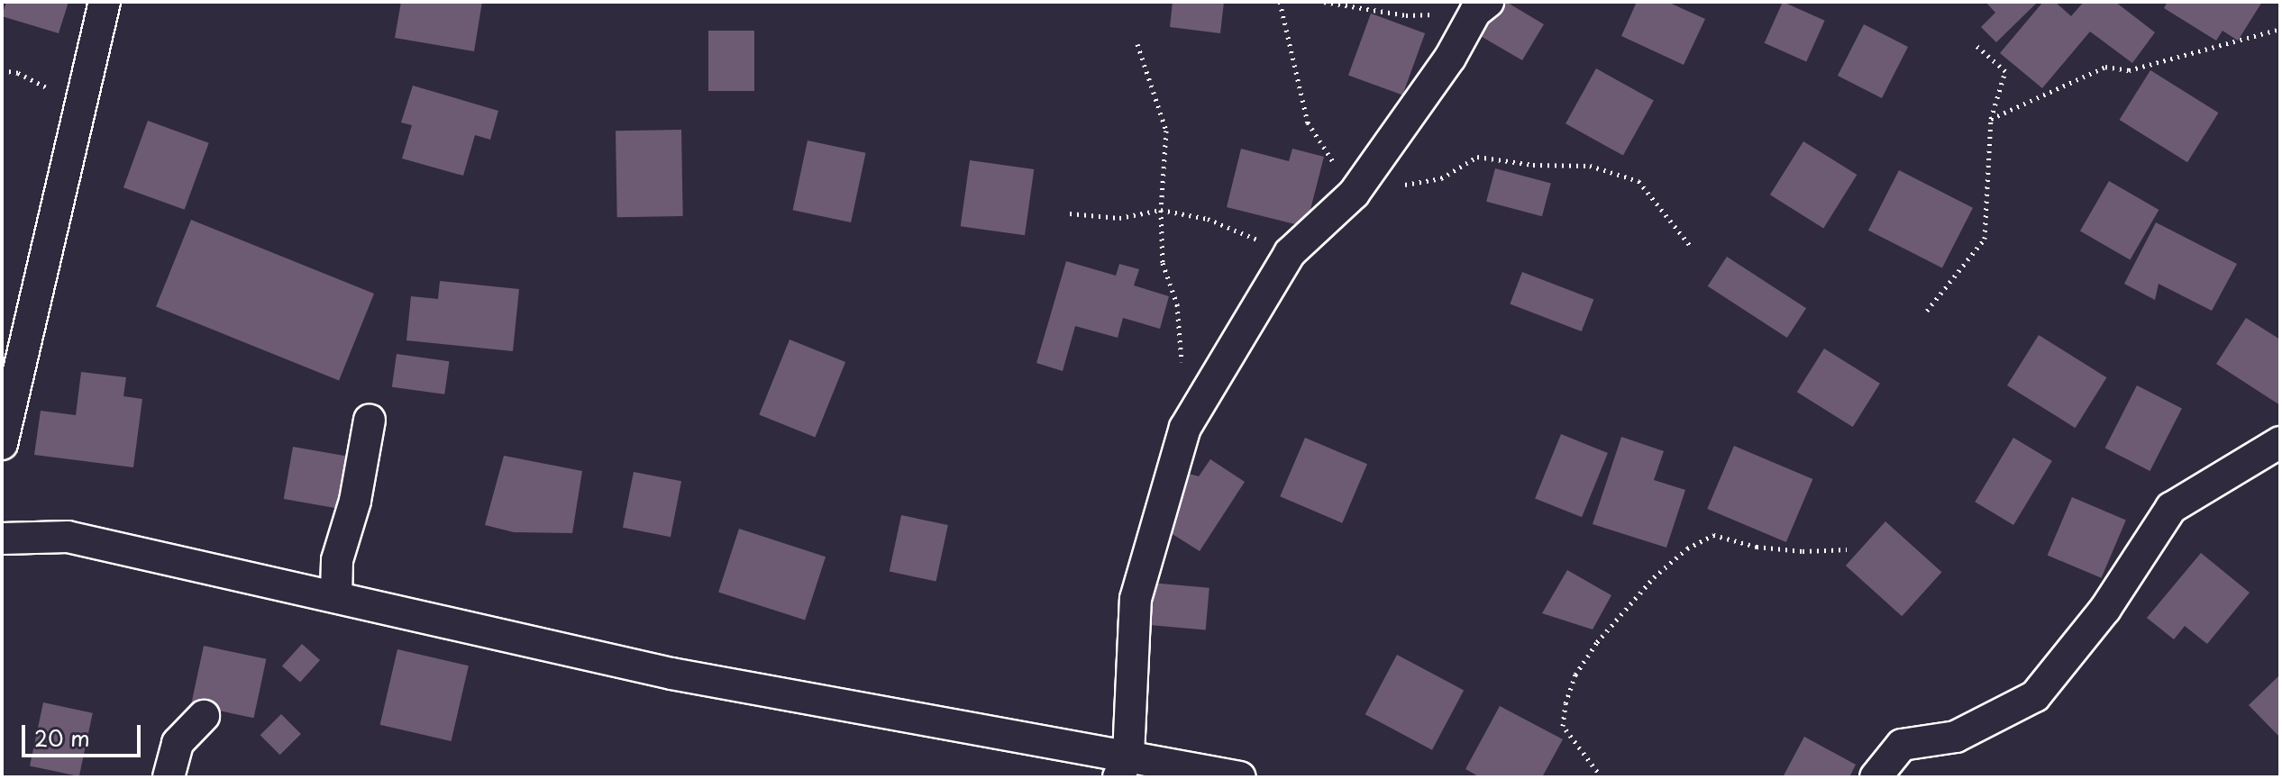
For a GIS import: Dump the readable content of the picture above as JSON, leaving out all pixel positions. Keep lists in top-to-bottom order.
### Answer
{
  "scale_bar": "20 m"
}
